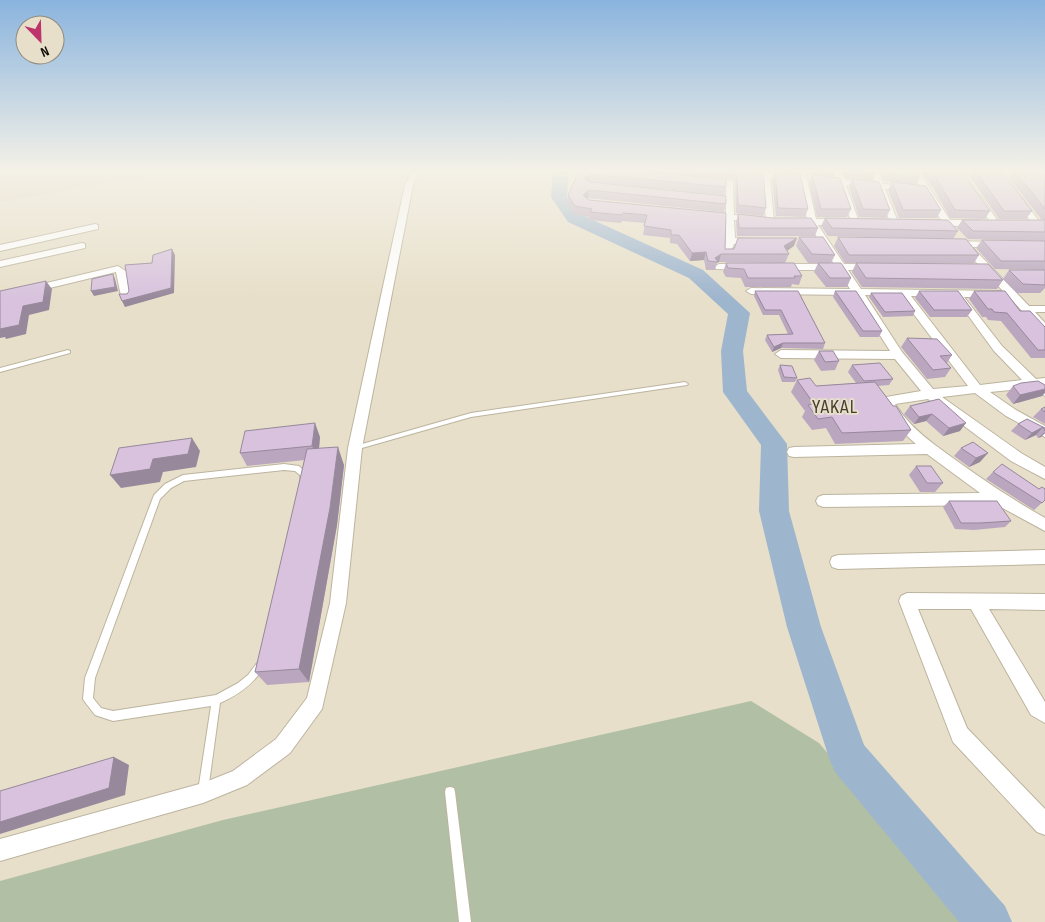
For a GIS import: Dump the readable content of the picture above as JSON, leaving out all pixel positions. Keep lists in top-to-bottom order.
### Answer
{
  "districts": ["YAKAL"],
  "north": "bottom right"
}
